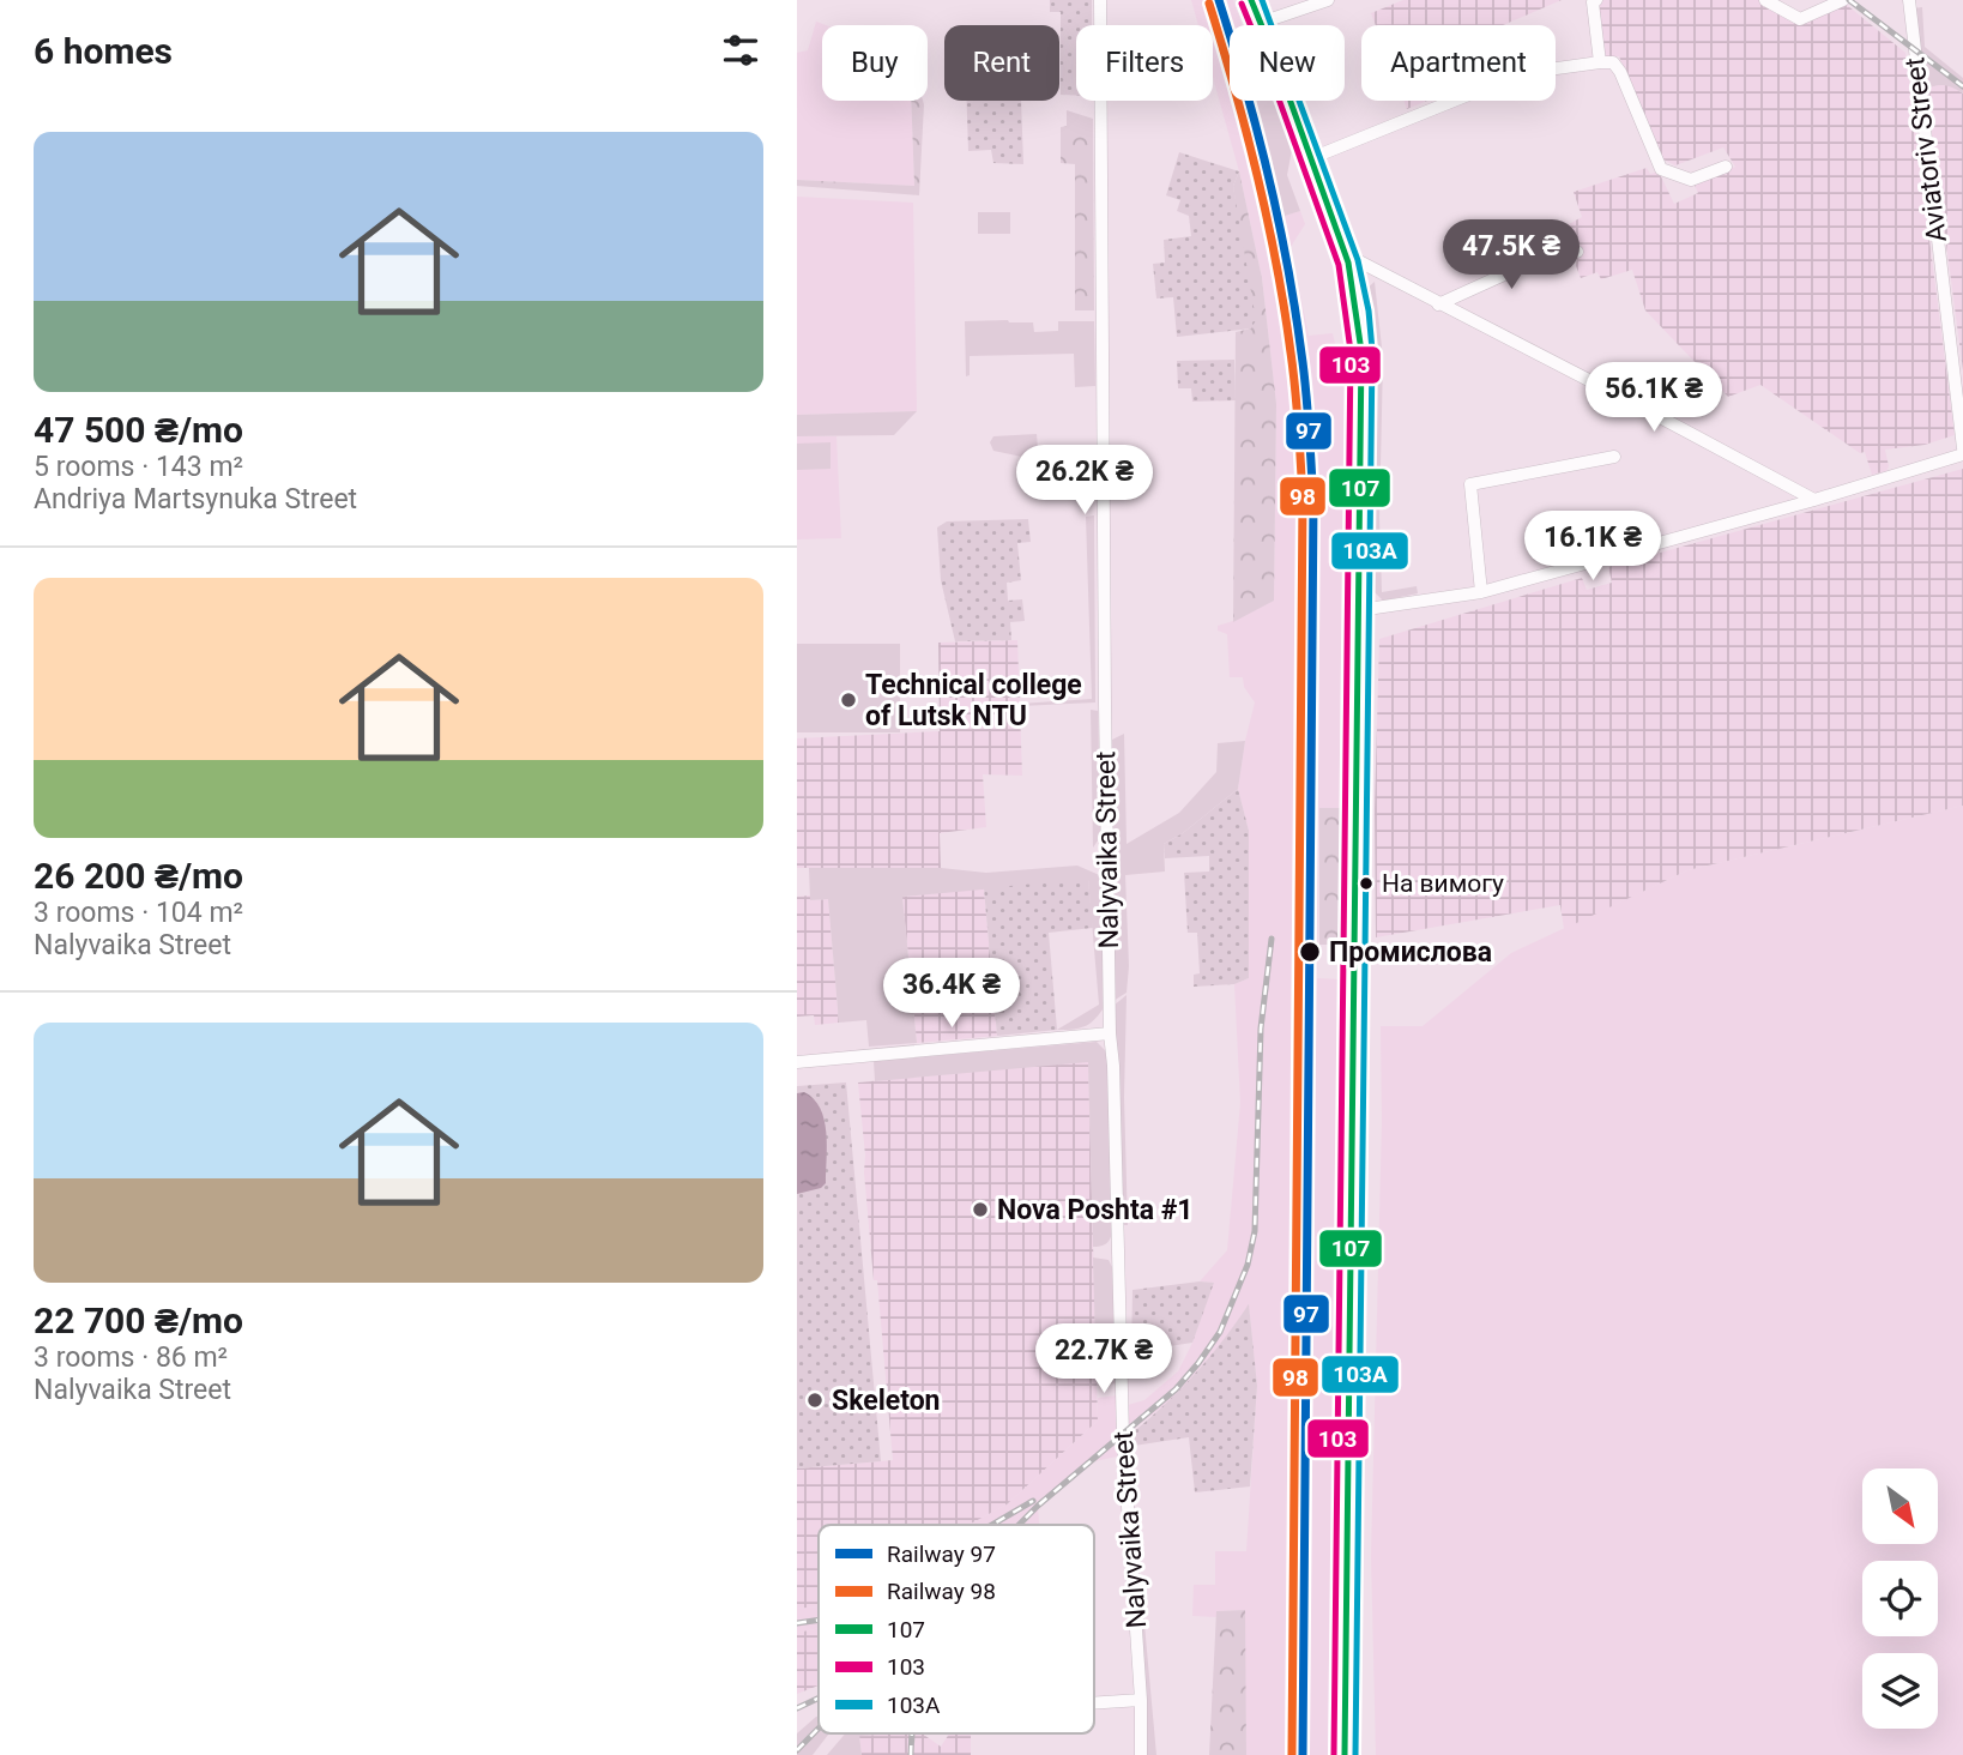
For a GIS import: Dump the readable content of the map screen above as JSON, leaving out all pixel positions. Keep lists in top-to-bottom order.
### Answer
{
  "streets": {
    "street": ["Aviatoriv Street", "Nalyvaika Street"]
  },
  "places": [
    "Technical college of Lutsk NTU",
    "На вимогу",
    "Промислова",
    "Nova Poshta #1",
    "Skeleton"
  ],
  "lines": [
    "rail line 97",
    "transit line 107",
    "transit line 103А",
    "rail line 98",
    "transit line 103"
  ],
  "legend": [
    "Railway 97",
    "Railway 98",
    "107",
    "103",
    "103А"
  ],
  "north": "bottom right",
  "page": {
    "heading": "6 homes",
    "chip": [
      "Buy",
      "Rent",
      "Filters",
      "New",
      "Apartment"
    ],
    "list": [
      {
        "name": "47 500 ₴/mo",
        "note": "5 rooms · 143 m² · Andriya Martsynuka Street"
      },
      {
        "name": "26 200 ₴/mo",
        "note": "3 rooms · 104 m² · Nalyvaika Street"
      },
      {
        "name": "22 700 ₴/mo",
        "note": "3 rooms · 86 m² · Nalyvaika Street"
      }
    ],
    "price": [
      "47.5K ₴",
      "56.1K ₴",
      "26.2K ₴",
      "16.1K ₴",
      "36.4K ₴",
      "22.7K ₴"
    ]
  }
}
